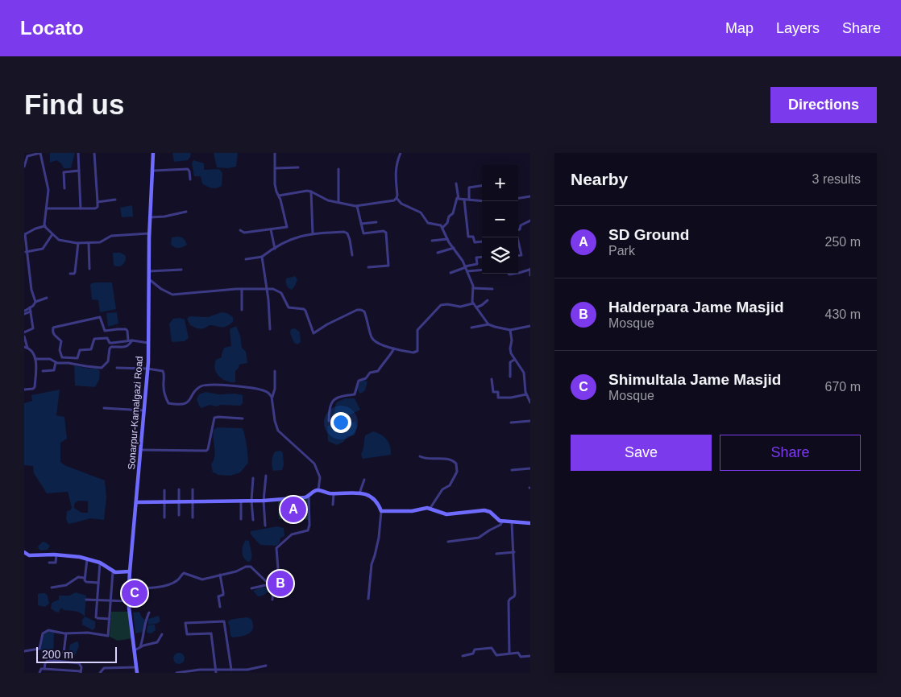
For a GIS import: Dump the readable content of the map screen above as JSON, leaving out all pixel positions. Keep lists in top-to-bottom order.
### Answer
{
  "streets": {
    "street": ["Sonarpur-Kamalgazi Road"]
  },
  "scale_bar": "200 m",
  "page": {
    "header": "Locato",
    "nav": ["Map", "Layers", "Share"],
    "buttons": [
      "Directions",
      ["Save", "Share"]
    ],
    "title": "Find us",
    "heading": ["Nearby", "3 results"],
    "map_buttons": ["+", "−"],
    "list": [
      {
        "mark": "A",
        "name": "SD Ground",
        "note": "Park",
        "value": "250 m"
      },
      {
        "mark": "B",
        "name": "Halderpara Jame Masjid",
        "note": "Mosque",
        "value": "430 m"
      },
      {
        "mark": "C",
        "name": "Shimultala Jame Masjid",
        "note": "Mosque",
        "value": "670 m"
      }
    ],
    "pins": ["A", "B", "C"],
    "scale": "200 m"
  }
}
